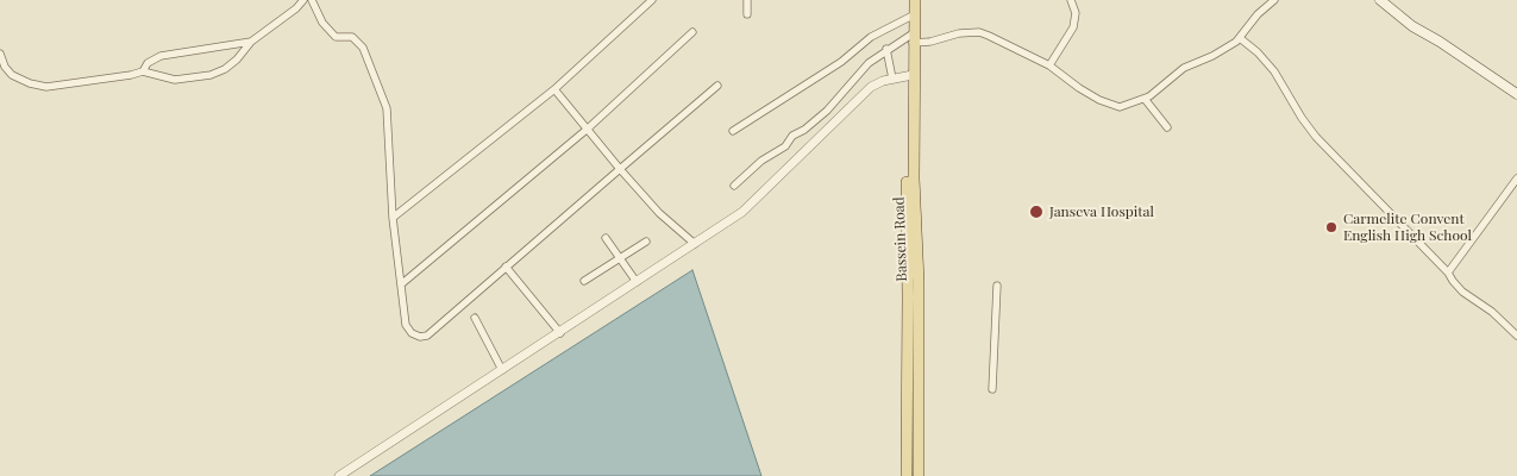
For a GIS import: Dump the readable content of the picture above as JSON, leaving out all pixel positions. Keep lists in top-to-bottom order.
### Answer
{
  "streets": {
    "main road": ["Bassein Road"]
  },
  "places": ["Janseva Hospital", "Carmelite Convent English High School"]
}
